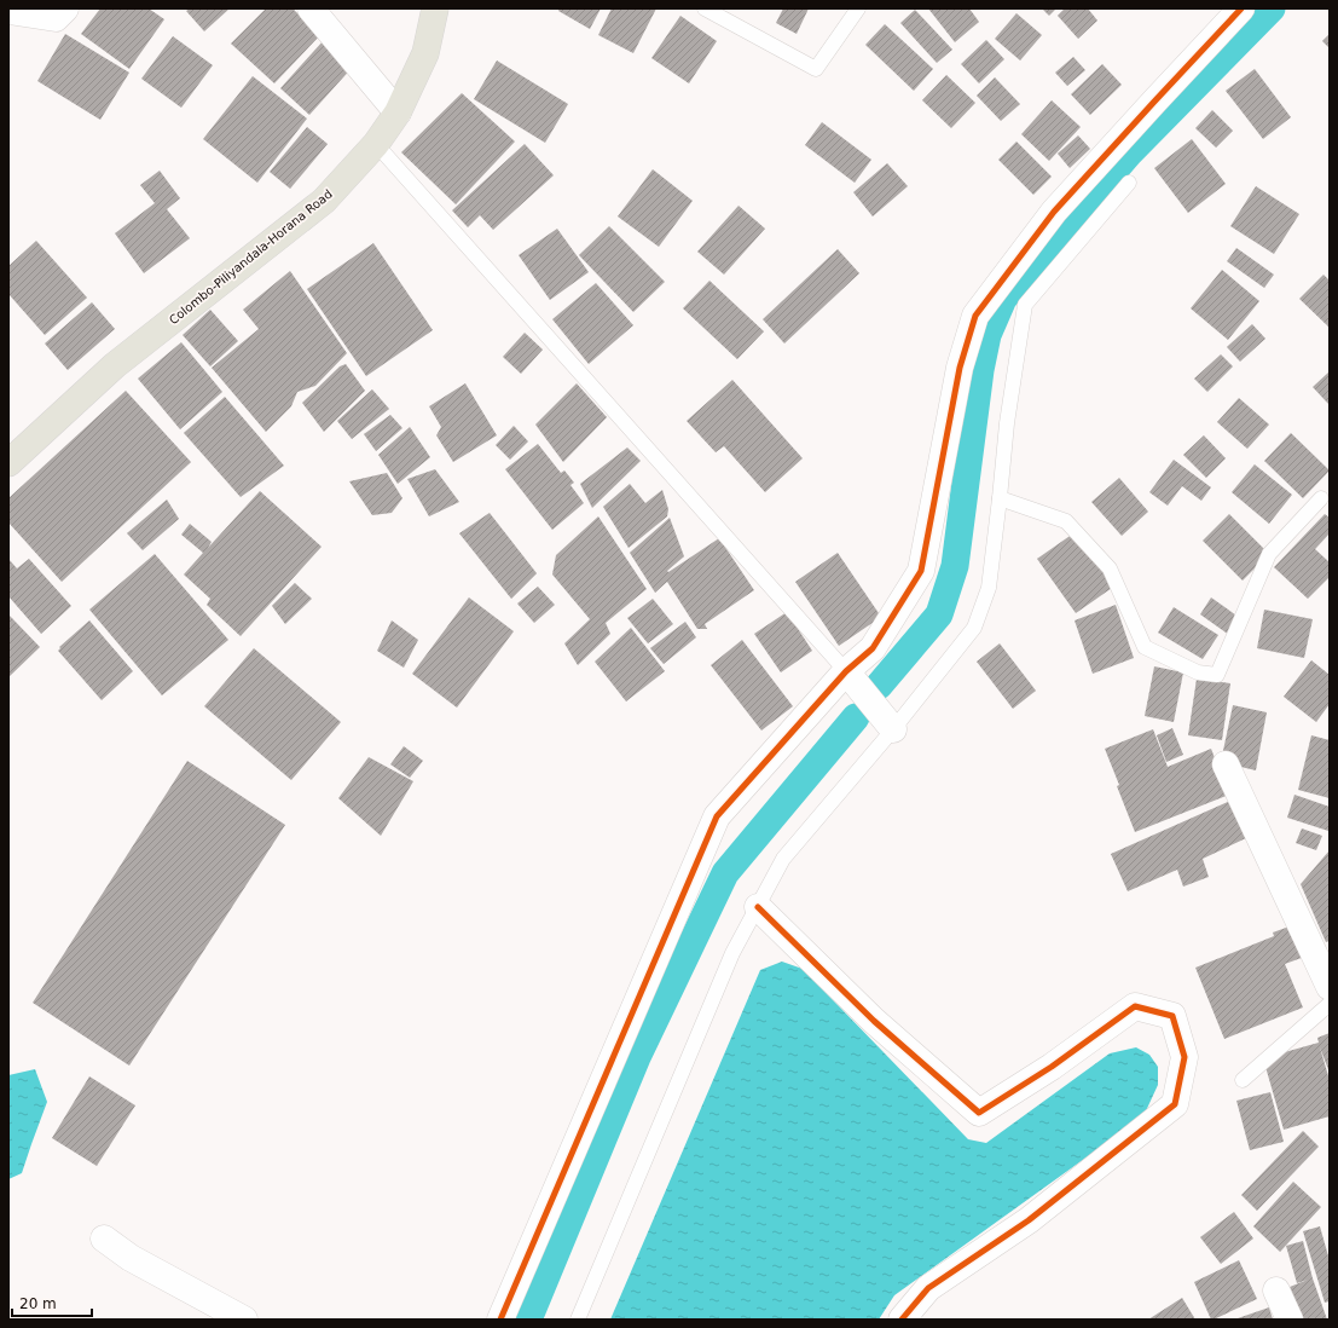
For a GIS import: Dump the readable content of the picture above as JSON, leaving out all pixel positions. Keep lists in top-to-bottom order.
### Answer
{
  "streets": {
    "main road": ["Colombo-Piliyandala-Horana Road"]
  },
  "scale_bar": "20 m"
}
